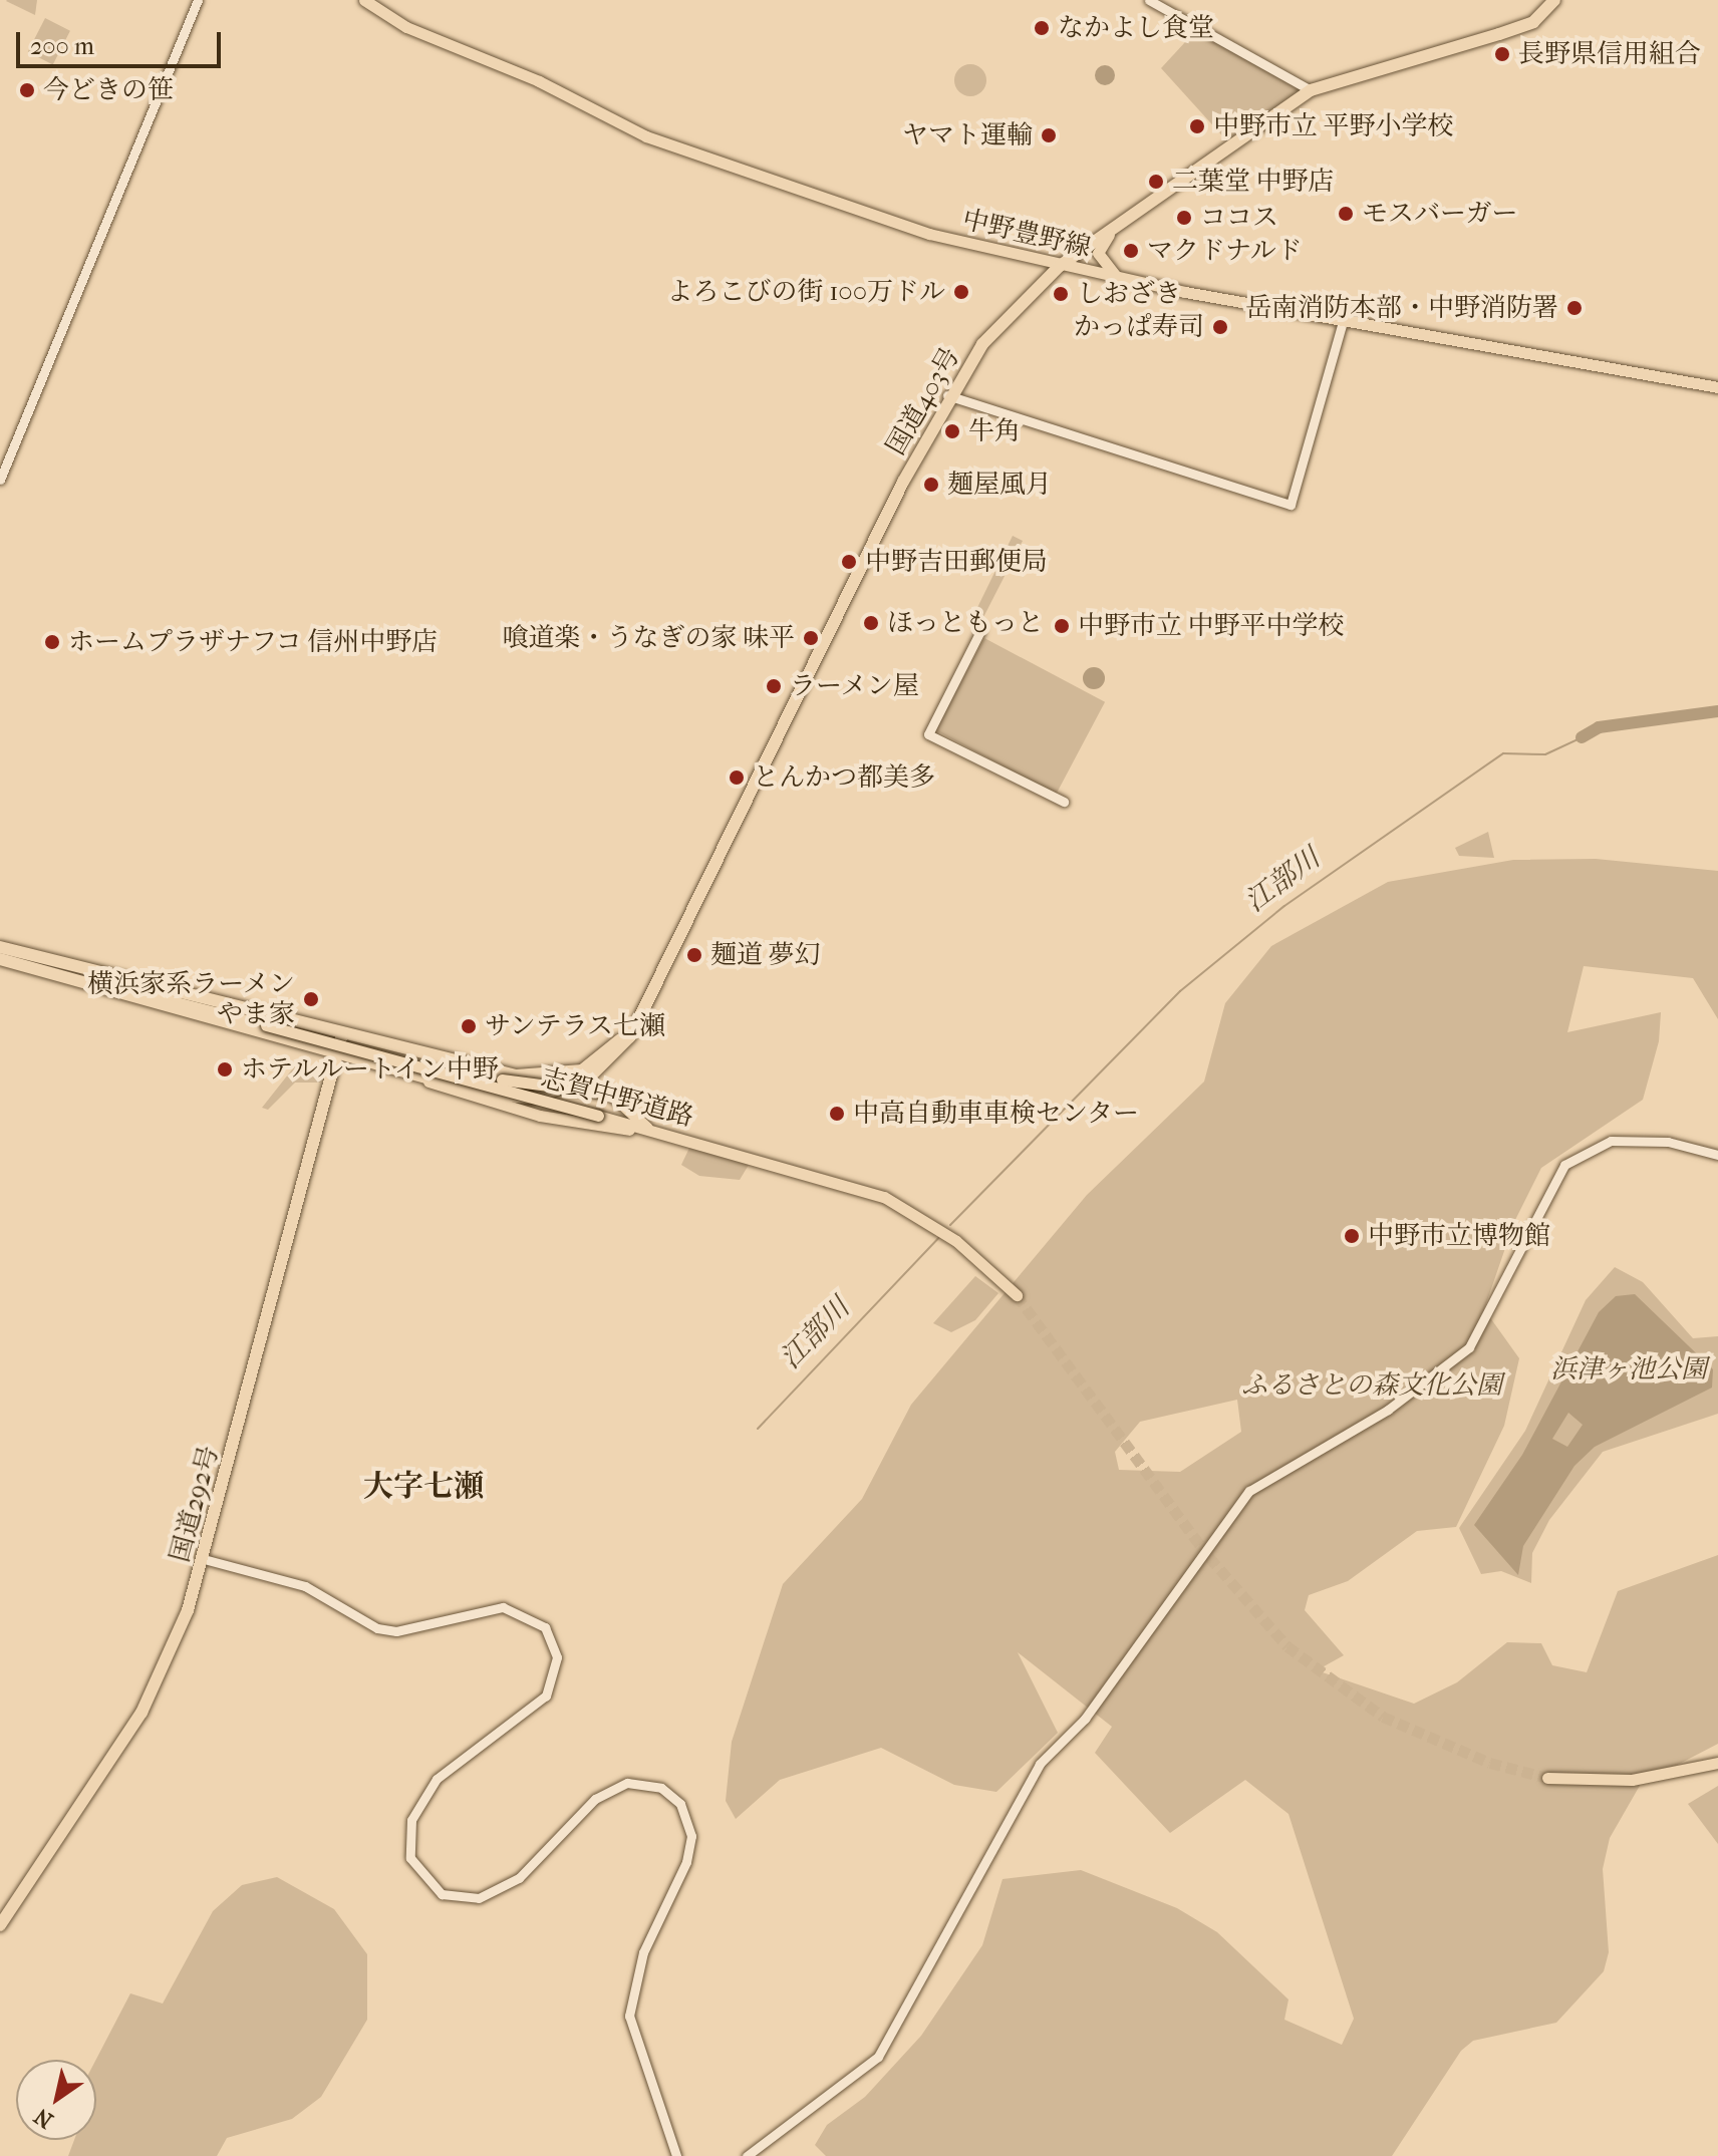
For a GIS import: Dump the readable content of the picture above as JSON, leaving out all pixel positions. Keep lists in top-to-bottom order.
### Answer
{
  "streets": {
    "highway": ["国道403号", "国道292号"],
    "main road": ["中野豊野線", "志賀中野道路"]
  },
  "crossings": [
    ["中野豊野線", "国道403号"],
    ["国道403号", "国道292号"]
  ],
  "districts": ["大字七瀬"],
  "water": ["江部川"],
  "parks": ["浜津ヶ池公園", "ふるさとの森文化公園"],
  "places": [
    "なかよし食堂",
    "長野県信用組合",
    "今どきの笹",
    "中野市立 平野小学校",
    "ヤマト運輸",
    "二葉堂 中野店",
    "モスバーガー",
    "ココス",
    "マクドナルド",
    "よろこびの街 100万ドル",
    "しおざき",
    "岳南消防本部・中野消防署",
    "かっぱ寿司",
    "牛角",
    "麺屋風月",
    "中野吉田郵便局",
    "ほっともっと",
    "中野市立 中野平中学校",
    "喰道楽・うなぎの家 味平",
    "ホームプラザナフコ 信州中野店",
    "ラーメン屋",
    "とんかつ都美多",
    "麺道 夢幻",
    "横浜家系ラーメン やま家",
    "サンテラス七瀬",
    "ホテルルートイン中野",
    "中高自動車車検センター",
    "中野市立博物館"
  ],
  "scale_bar": "200 m",
  "north": "bottom left"
}
